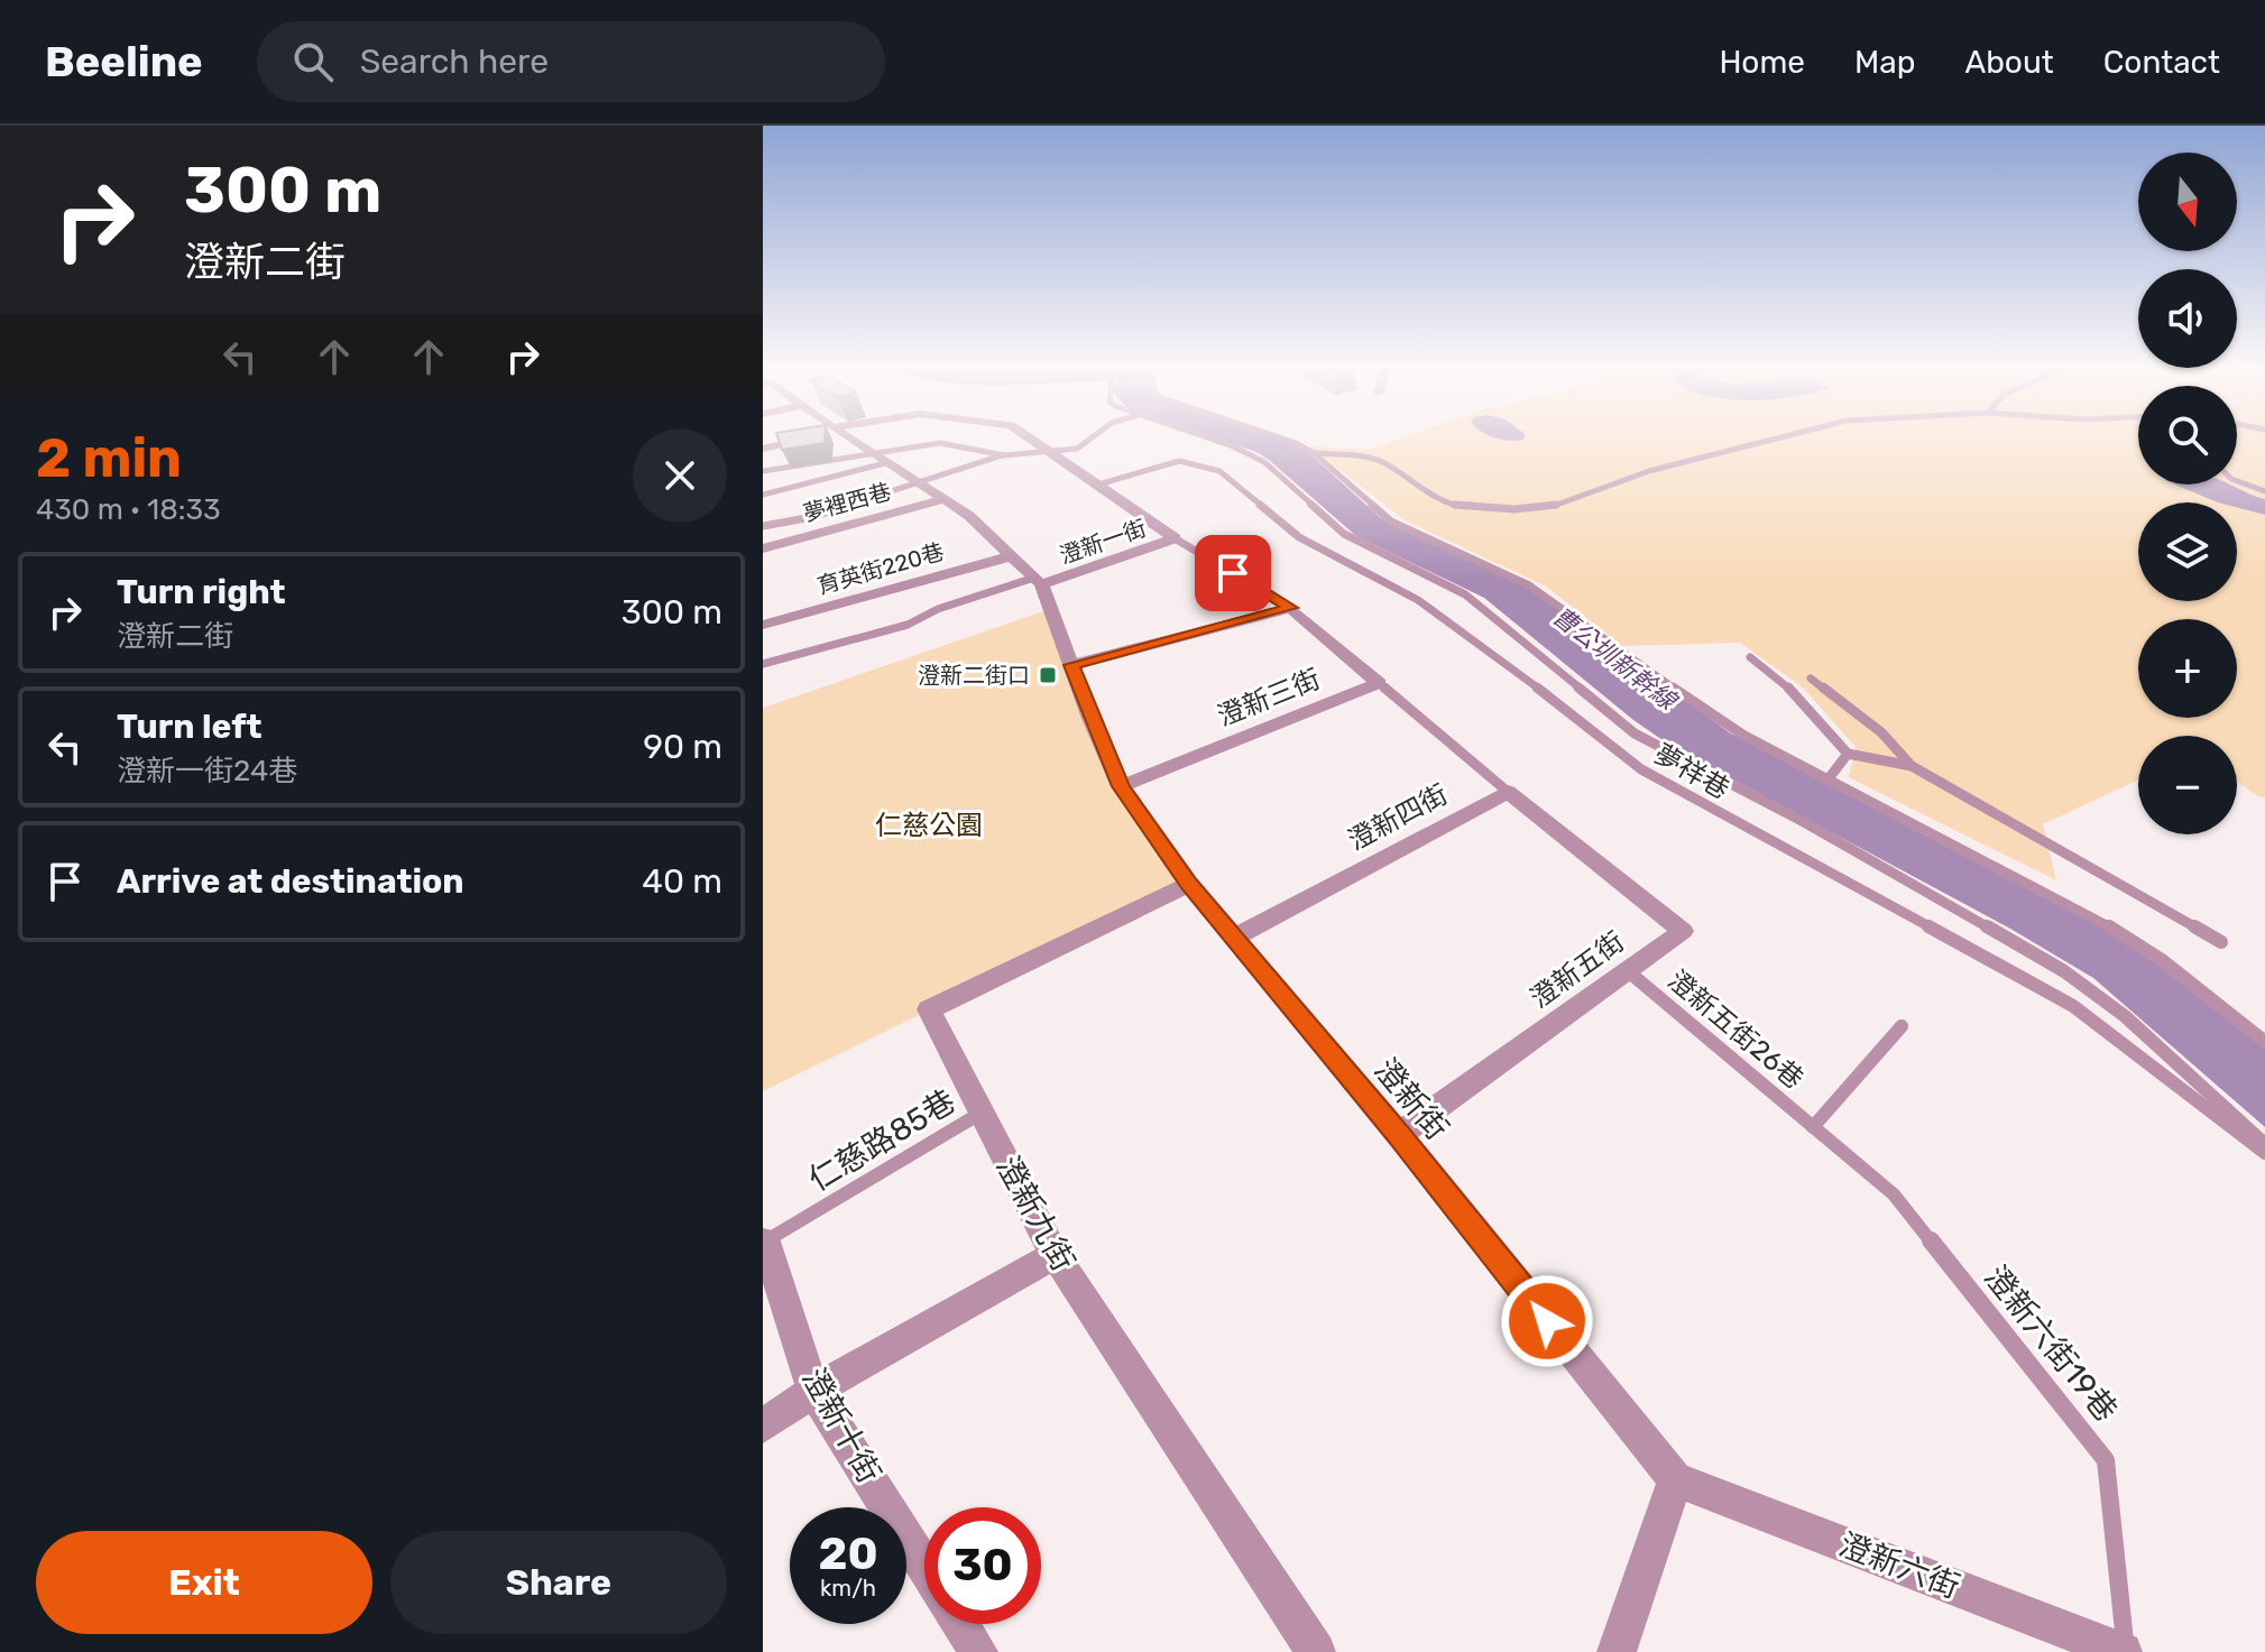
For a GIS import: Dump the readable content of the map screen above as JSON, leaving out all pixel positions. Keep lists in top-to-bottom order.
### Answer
{
  "streets": {
    "street": [
      "夢裡西巷",
      "澄新一街",
      "育英街220巷",
      "澄新三街",
      "澄新四街",
      "澄新五街",
      "澄新街",
      "澄新九街",
      "澄新十街",
      "澄新六街"
    ],
    "lane": [
      "夢祥巷",
      "澄新五街26巷",
      "仁慈路85巷",
      "澄新六街19巷"
    ]
  },
  "crossings": [
    ["夢裡西巷", "澄新一街"],
    ["澄新一街", "夢祥巷"],
    ["澄新一街", "澄新街"],
    ["澄新三街", "澄新街"],
    ["澄新四街", "澄新五街"],
    ["澄新四街", "澄新街"],
    ["澄新五街", "澄新五街26巷"],
    ["澄新五街", "澄新街"],
    ["澄新五街26巷", "澄新六街19巷"],
    ["澄新街", "澄新九街"],
    ["澄新街", "澄新六街"],
    ["仁慈路85巷", "澄新九街"],
    ["仁慈路85巷", "澄新十街"],
    ["澄新六街19巷", "澄新六街"]
  ],
  "water": ["曹公圳新幹線"],
  "parks": ["仁慈公園"],
  "places": {
    "transit": ["澄新二街口"]
  },
  "north": "bottom",
  "page": {
    "header": "Beeline",
    "search": "Search here",
    "nav": [
      "Home",
      "Map",
      "About",
      "Contact"
    ],
    "turn": ["300 m", "澄新二街"],
    "map_buttons": ["+", "−"],
    "heading": ["2 min", "430 m · 18:33"],
    "list": [
      {
        "name": "Turn right",
        "note": "澄新二街",
        "value": "300 m"
      },
      {
        "name": "Turn left",
        "note": "澄新一街24巷",
        "value": "90 m"
      },
      {
        "name": "Arrive at destination",
        "value": "40 m"
      }
    ],
    "speed": "20 km/h",
    "limit": "30",
    "buttons": ["Exit", "Share"]
  }
}
